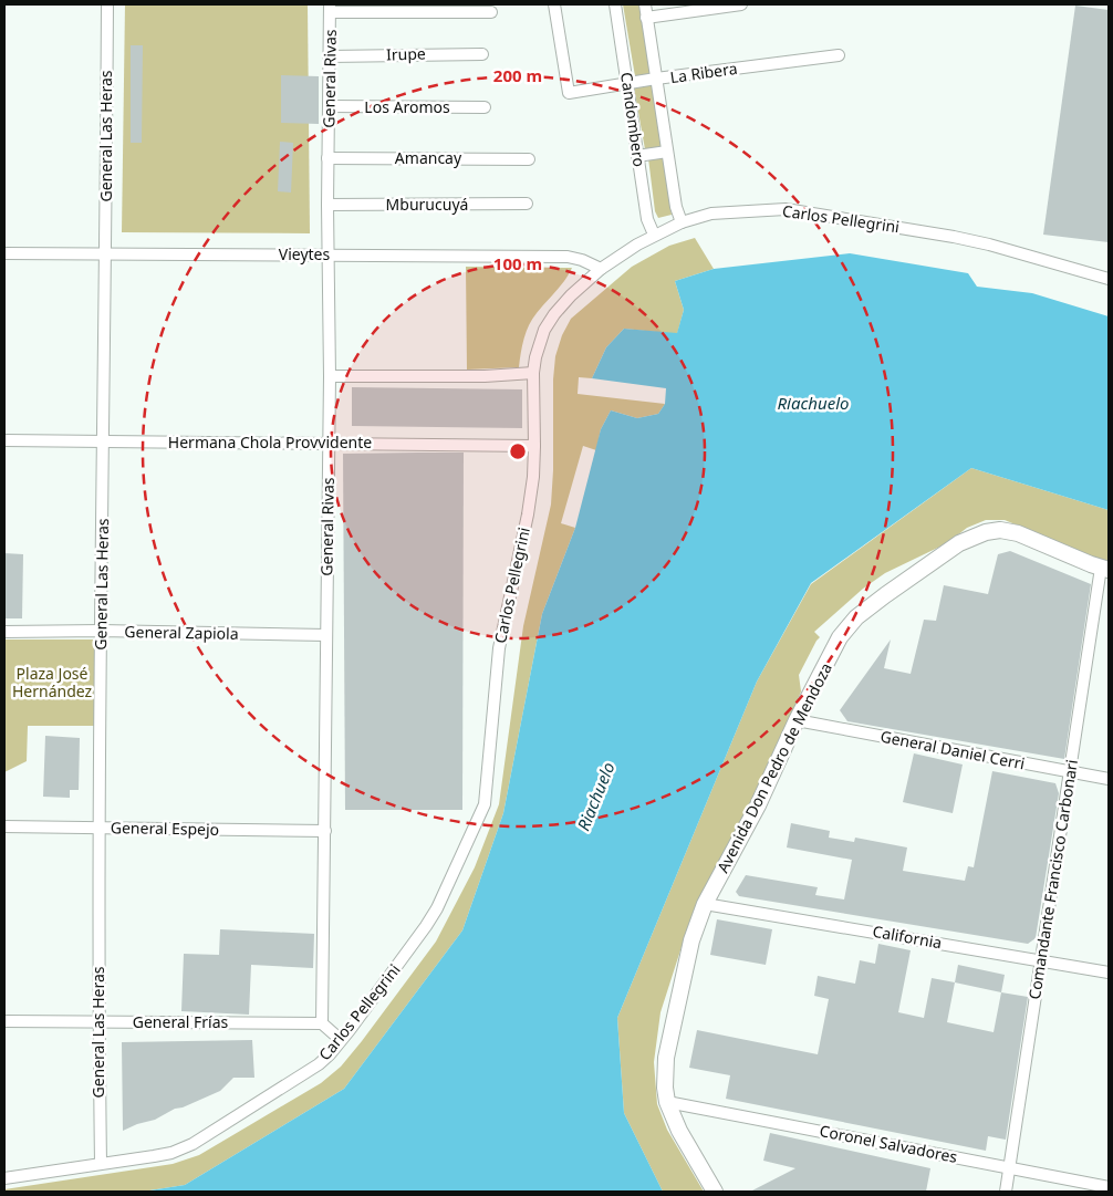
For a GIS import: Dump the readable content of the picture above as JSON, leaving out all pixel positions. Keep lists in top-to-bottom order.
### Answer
{
  "streets": {
    "main road": ["Avenida Don Pedro de Mendoza"],
    "street": [
      "Irupe",
      "La Ribera",
      "General Rivas",
      "Los Aromos",
      "Candombero",
      "General Las Heras",
      "Amancay",
      "Mburucuyá",
      "Carlos Pellegrini",
      "Vieytes",
      "Hermana Chola Provvidente",
      "General Zapiola",
      "General Daniel Cerri",
      "General Espejo",
      "Comandante Francisco Carbonari",
      "California",
      "General Frías",
      "Coronel Salvadores"
    ]
  },
  "crossings": [
    ["Irupe", "General Rivas"],
    ["La Ribera", "Candombero"],
    ["General Rivas", "Los Aromos"],
    ["General Rivas", "Amancay"],
    ["General Rivas", "Mburucuyá"],
    ["General Rivas", "Vieytes"],
    ["General Rivas", "Hermana Chola Provvidente"],
    ["General Rivas", "General Zapiola"],
    ["General Rivas", "General Espejo"],
    ["General Rivas", "General Frías"],
    ["Candombero", "Carlos Pellegrini"],
    ["General Las Heras", "Carlos Pellegrini"],
    ["General Las Heras", "Vieytes"],
    ["General Las Heras", "Hermana Chola Provvidente"],
    ["General Las Heras", "General Zapiola"],
    ["General Las Heras", "General Espejo"],
    ["General Las Heras", "General Frías"],
    ["Carlos Pellegrini", "Vieytes"],
    ["Carlos Pellegrini", "Hermana Chola Provvidente"],
    ["General Daniel Cerri", "Avenida Don Pedro de Mendoza"],
    ["General Daniel Cerri", "Comandante Francisco Carbonari"],
    ["Avenida Don Pedro de Mendoza", "Comandante Francisco Carbonari"],
    ["Avenida Don Pedro de Mendoza", "California"],
    ["Avenida Don Pedro de Mendoza", "Coronel Salvadores"],
    ["Comandante Francisco Carbonari", "California"],
    ["Comandante Francisco Carbonari", "Coronel Salvadores"]
  ],
  "water": ["Riachuelo"],
  "parks": ["Plaza José Hernández"],
  "rings": ["200 m", "100 m"]
}
